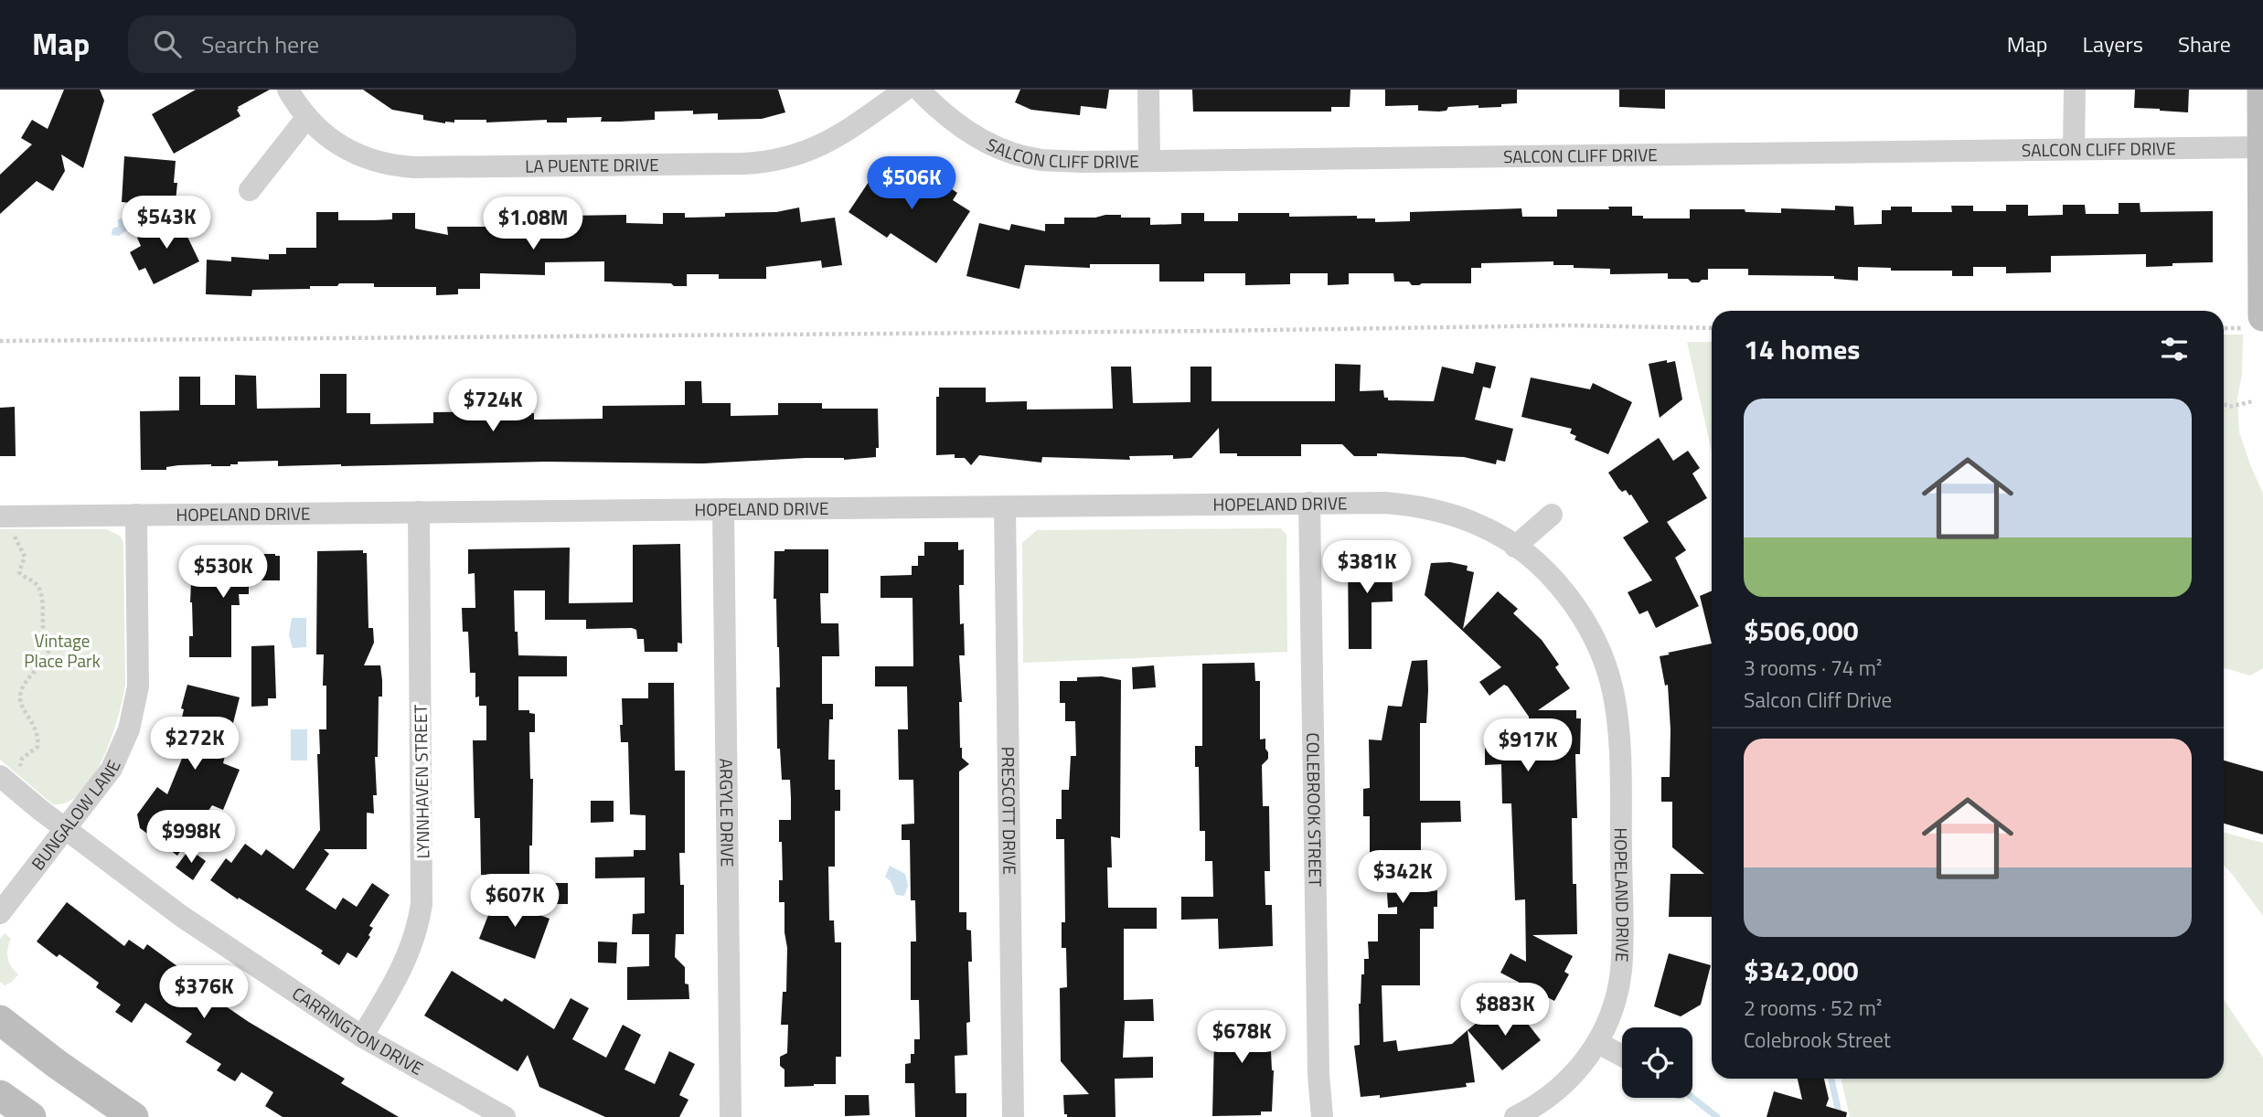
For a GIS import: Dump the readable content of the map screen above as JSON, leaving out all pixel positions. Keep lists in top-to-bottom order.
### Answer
{
  "streets": {
    "street": [
      "SALCON CLIFF DRIVE",
      "LA PUENTE DRIVE",
      "HOPELAND DRIVE",
      "LYNNHAVEN STREET",
      "COLEBROOK STREET",
      "PRESCOTT DRIVE",
      "BUNGALOW LANE",
      "ARGYLE DRIVE",
      "CARRINGTON DRIVE"
    ]
  },
  "crossings": [
    ["HOPELAND DRIVE", "LYNNHAVEN STREET"],
    ["HOPELAND DRIVE", "COLEBROOK STREET"],
    ["HOPELAND DRIVE", "PRESCOTT DRIVE"],
    ["HOPELAND DRIVE", "BUNGALOW LANE"],
    ["HOPELAND DRIVE", "ARGYLE DRIVE"],
    ["LYNNHAVEN STREET", "CARRINGTON DRIVE"],
    ["BUNGALOW LANE", "CARRINGTON DRIVE"]
  ],
  "parks": ["Vintage Place Park"],
  "page": {
    "header": "Map",
    "search": "Search here",
    "nav": ["Map", "Layers", "Share"],
    "price": [
      "$506K",
      "$543K",
      "$1.08M",
      "$724K",
      "$381K",
      "$530K",
      "$272K",
      "$917K",
      "$998K",
      "$342K",
      "$607K",
      "$376K",
      "$883K",
      "$678K"
    ],
    "heading": "14 homes",
    "list": [
      {
        "name": "$506,000",
        "note": "3 rooms · 74 m² · Salcon Cliff Drive"
      },
      {
        "name": "$342,000",
        "note": "2 rooms · 52 m² · Colebrook Street"
      }
    ]
  }
}
